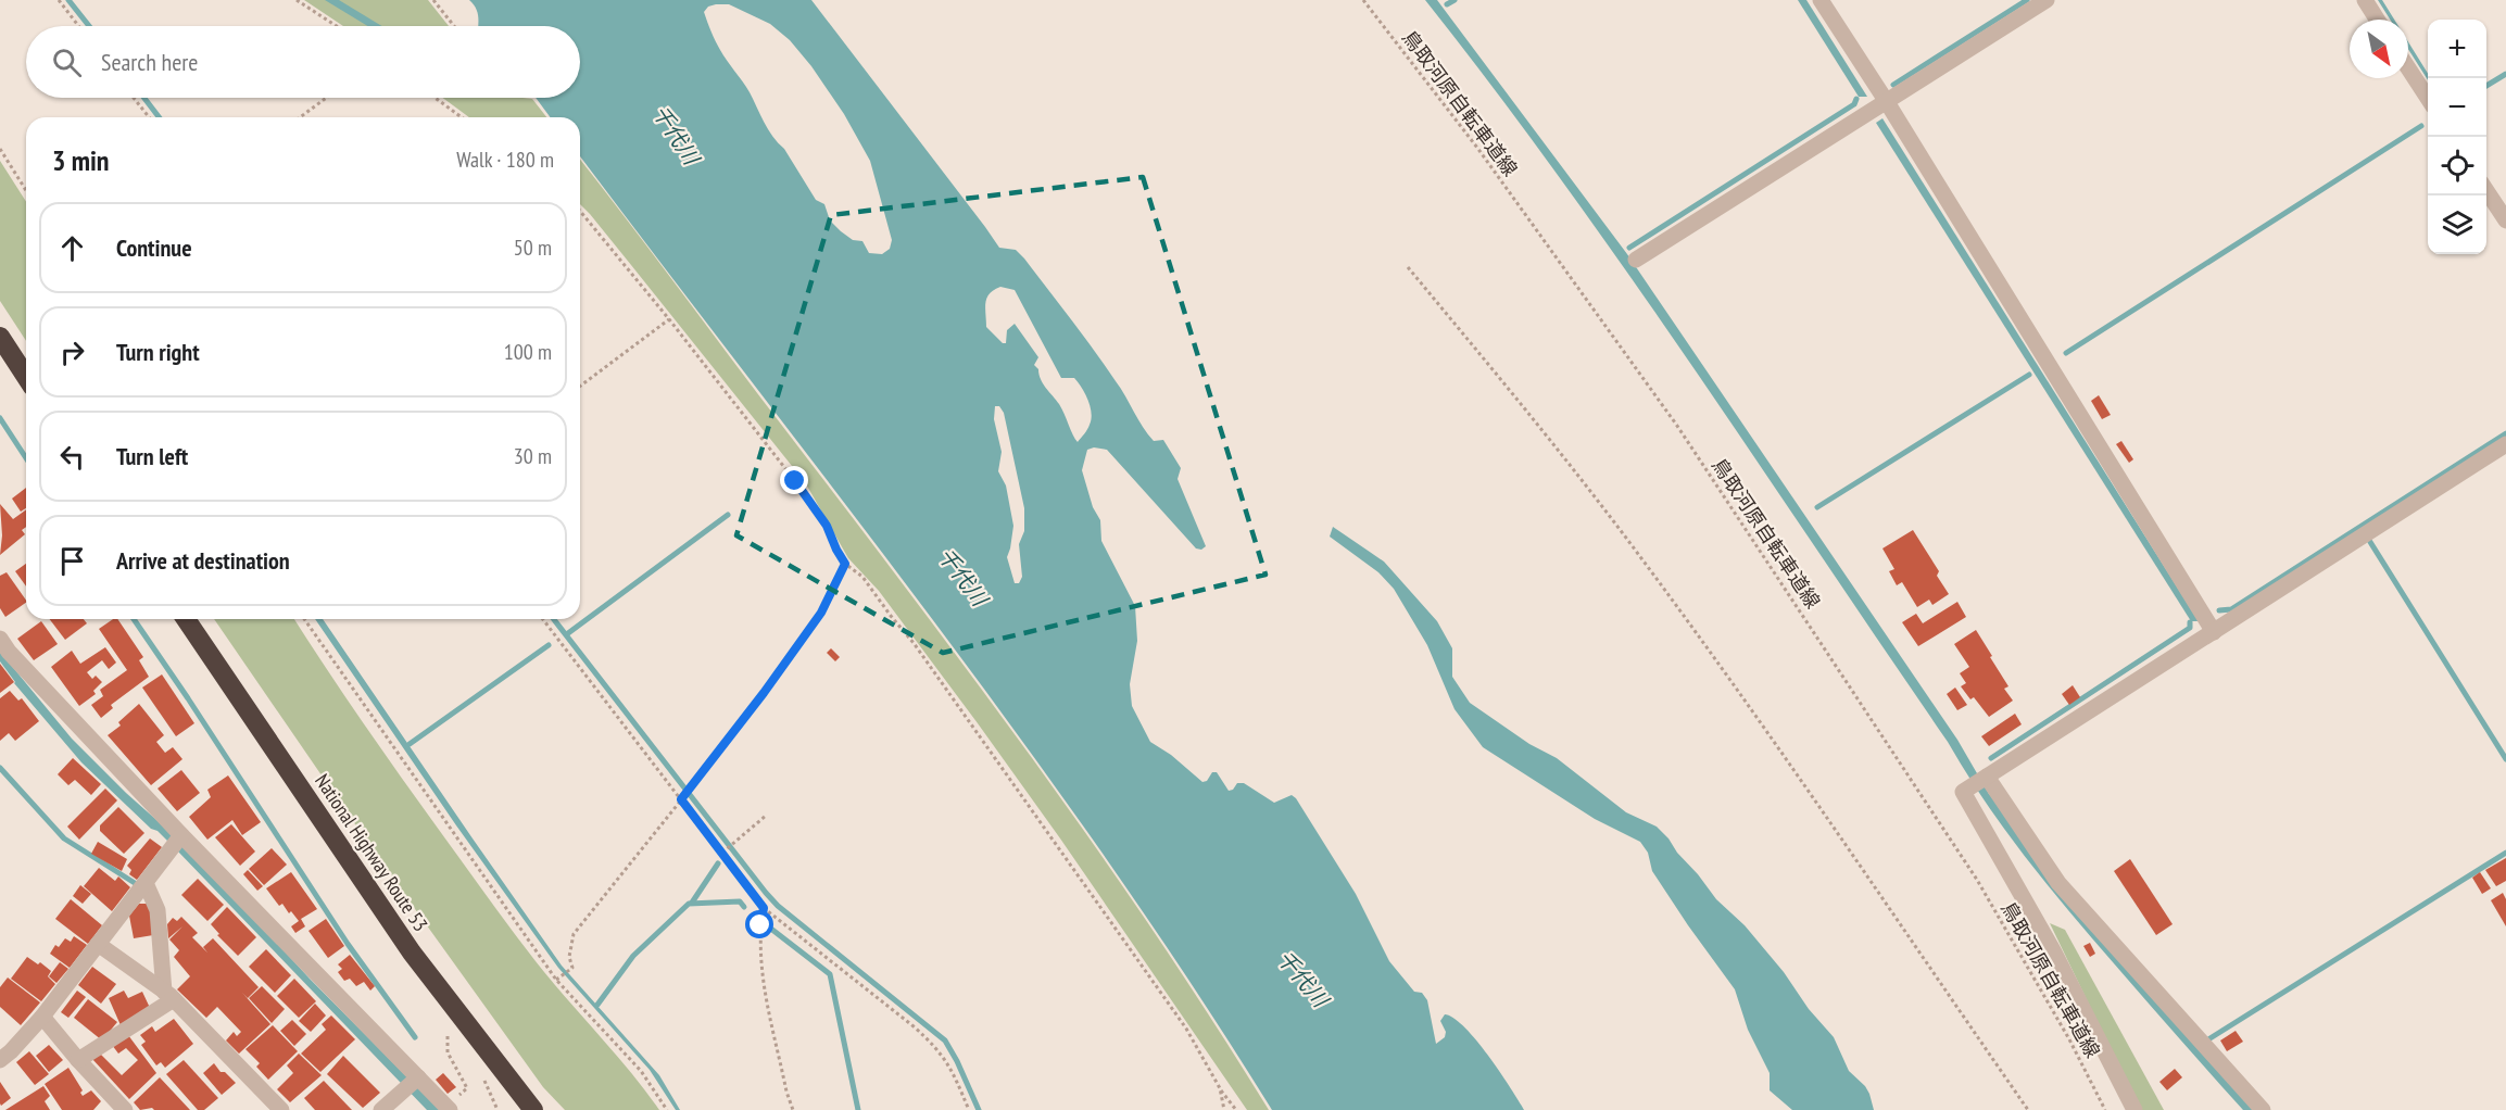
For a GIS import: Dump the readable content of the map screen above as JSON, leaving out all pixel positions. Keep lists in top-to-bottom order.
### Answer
{
  "streets": {
    "highway": ["National Highway Route 53"],
    "path": ["鳥取河原自転車道線"]
  },
  "water": ["千代川"],
  "north": "bottom right",
  "page": {
    "map_buttons": ["+", "−"],
    "search": "Search here",
    "heading": ["3 min", "Walk · 180 m"],
    "list": [
      ["Continue", "50 m"],
      ["Turn right", "100 m"],
      ["Turn left", "30 m"],
      "Arrive at destination"
    ]
  }
}
